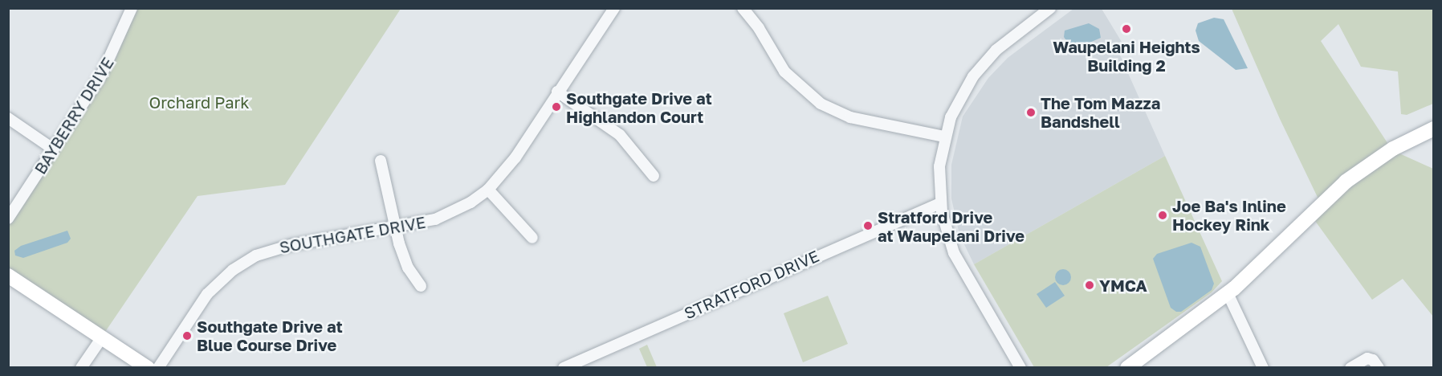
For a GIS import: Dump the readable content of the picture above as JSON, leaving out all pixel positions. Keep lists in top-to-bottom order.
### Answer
{
  "streets": {
    "street": ["BAYBERRY DRIVE", "SOUTHGATE DRIVE", "STRATFORD DRIVE"]
  },
  "parks": ["Orchard Park"],
  "places": [
    "Waupelani Heights Building 2",
    "Southgate Drive at Highlandon Court",
    "The Tom Mazza Bandshell",
    "Joe Ba's Inline Hockey Rink",
    "Stratford Drive at Waupelani Drive",
    "YMCA",
    "Southgate Drive at Blue Course Drive"
  ]
}
